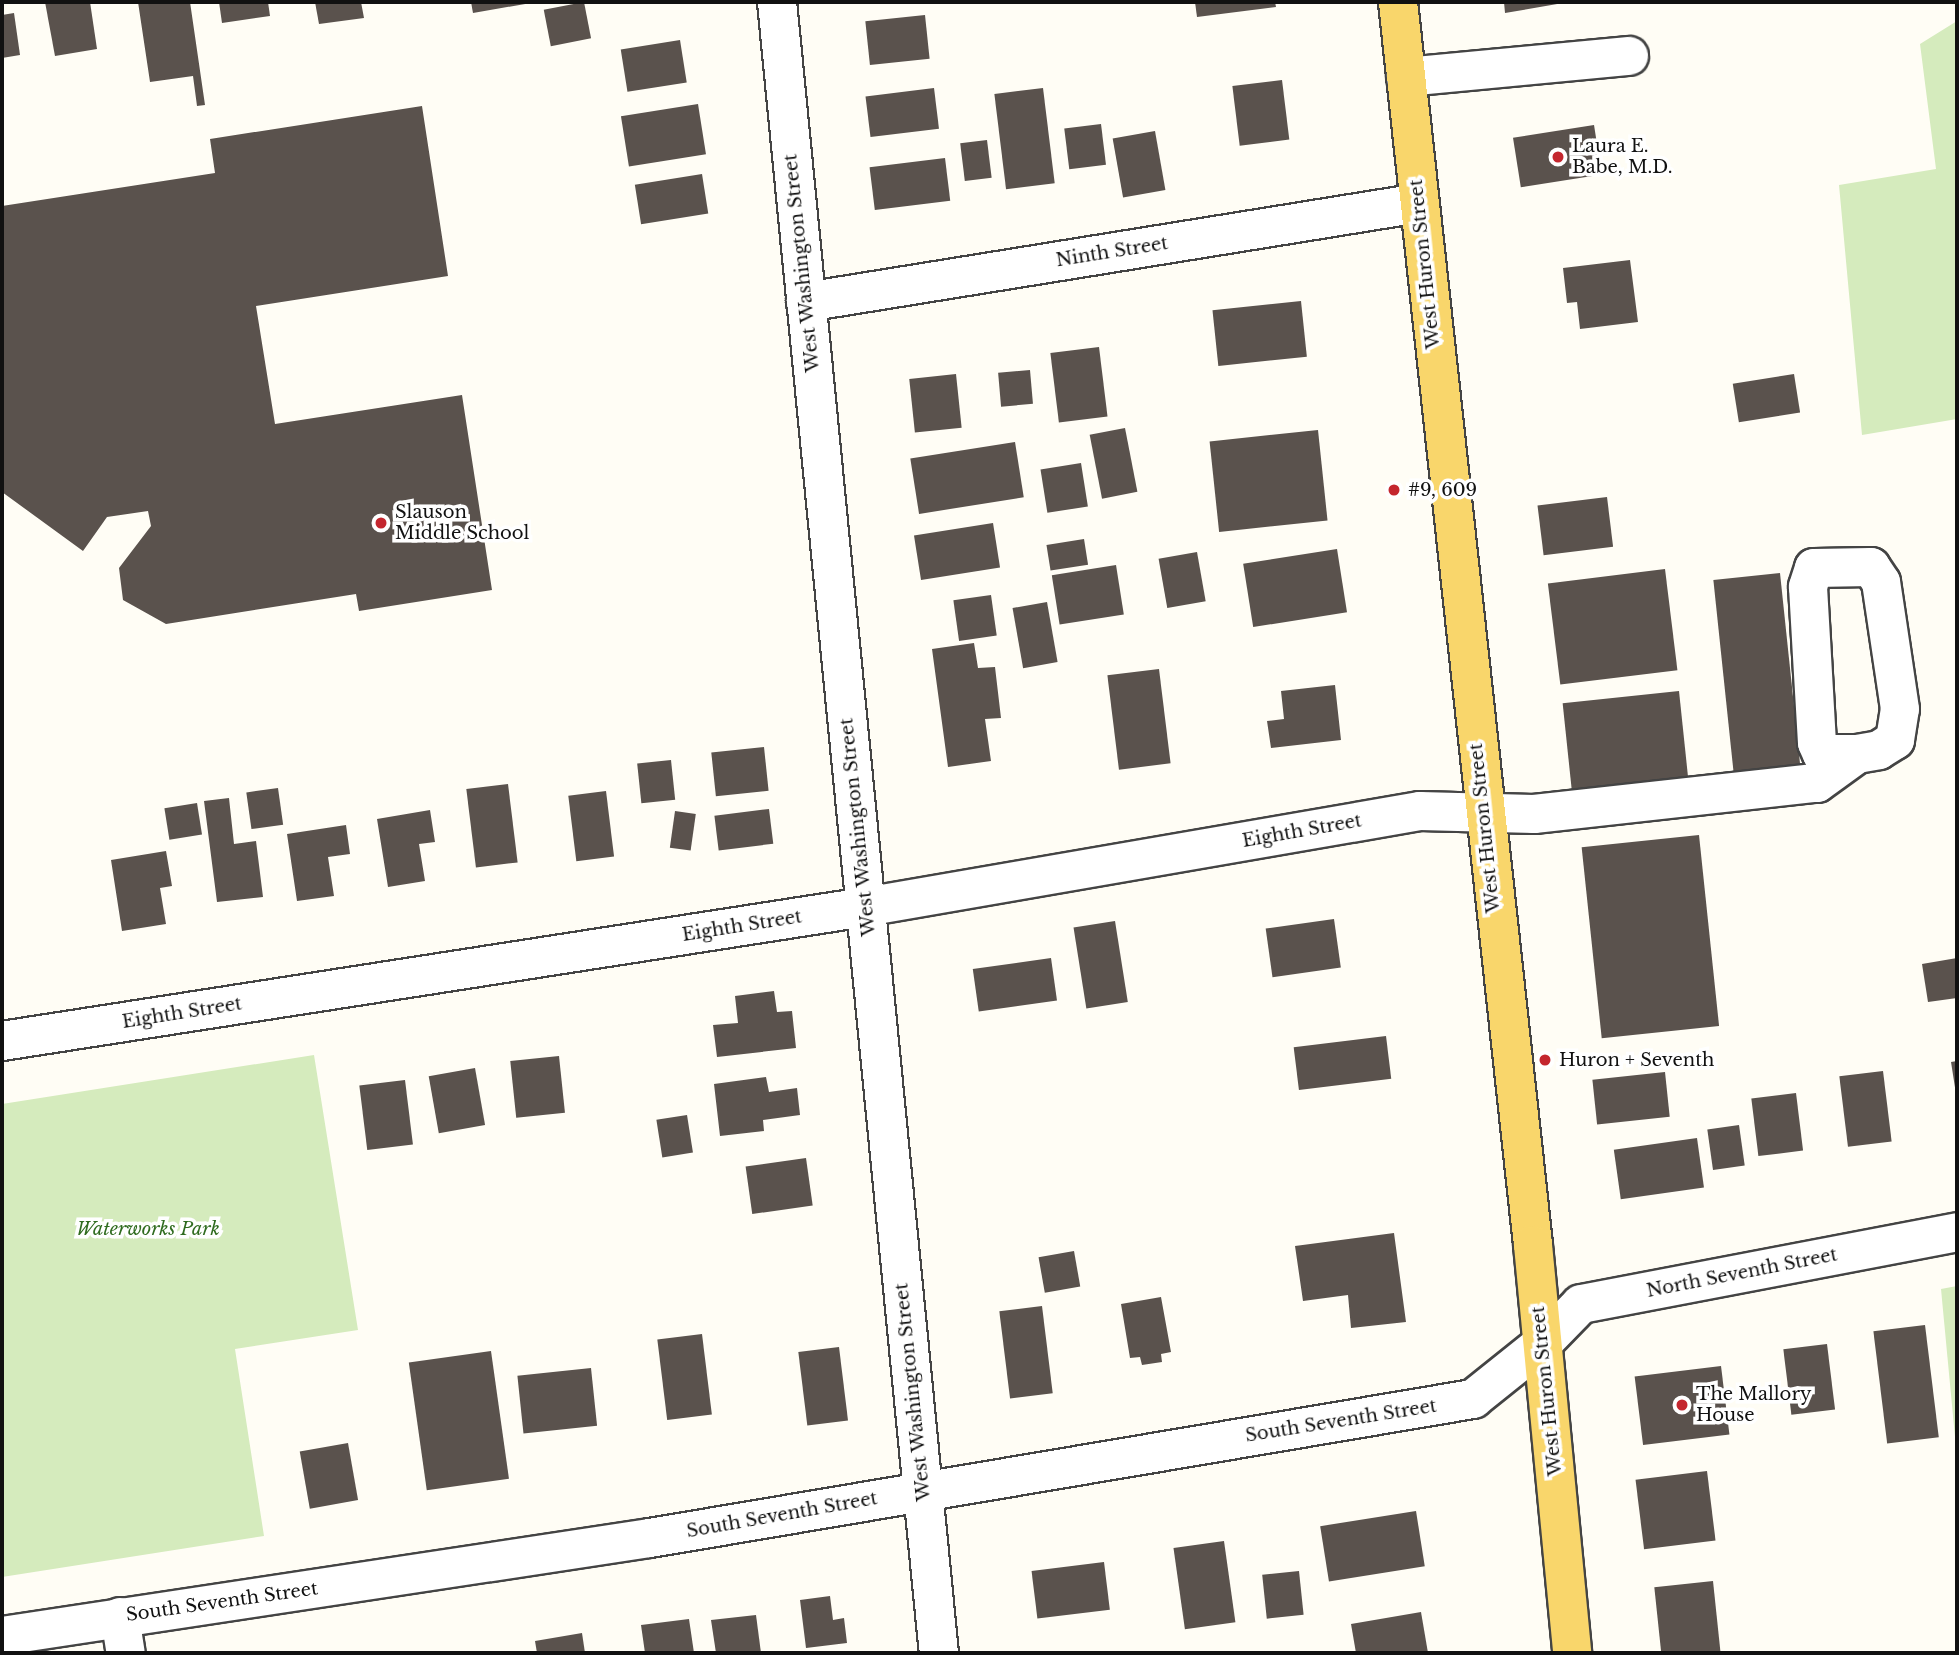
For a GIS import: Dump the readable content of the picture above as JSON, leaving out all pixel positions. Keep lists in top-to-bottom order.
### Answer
{
  "streets": {
    "main road": ["West Huron Street"],
    "street": [
      "Ninth Street",
      "West Washington Street",
      "Eighth Street",
      "North Seventh Street",
      "South Seventh Street"
    ]
  },
  "crossings": [
    ["Ninth Street", "West Washington Street"],
    ["Ninth Street", "West Huron Street"],
    ["West Washington Street", "Eighth Street"],
    ["West Washington Street", "South Seventh Street"],
    ["West Huron Street", "Eighth Street"],
    ["West Huron Street", "North Seventh Street"],
    ["West Huron Street", "South Seventh Street"],
    ["North Seventh Street", "South Seventh Street"]
  ],
  "parks": ["Waterworks Park"],
  "places": [
    "Laura E. Babe, M.D.",
    "#9, 609",
    "Slauson Middle School",
    "Huron + Seventh",
    "The Mallory House"
  ]
}
